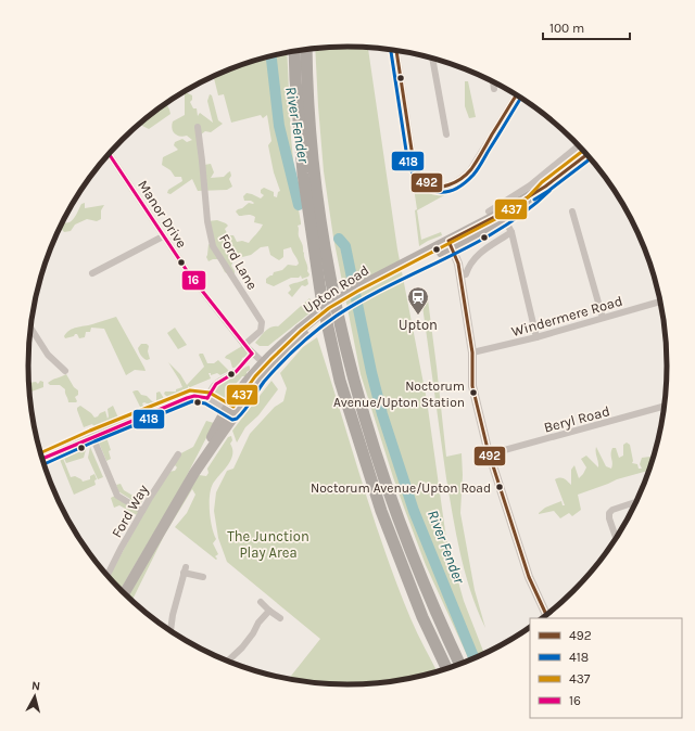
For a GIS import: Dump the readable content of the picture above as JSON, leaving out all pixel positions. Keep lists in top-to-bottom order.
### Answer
{
  "streets": {
    "main road": ["Upton Road"],
    "street": [
      "Manor Drive",
      "Ford Lane",
      "Windermere Road",
      "Beryl Road",
      "Ford Way"
    ]
  },
  "crossings": [
    ["Manor Drive", "Ford Lane"],
    ["Manor Drive", "Upton Road"]
  ],
  "water": ["River Fender"],
  "parks": ["The Junction Play Area"],
  "places": {
    "station": ["Upton"],
    "other": ["Noctorum Avenue/Upton Station", "Noctorum Avenue/Upton Road"]
  },
  "lines": [
    "transit line 418",
    "transit line 492",
    "transit line 437",
    "transit line 16"
  ],
  "legend": [
    "492",
    "418",
    "437",
    "16"
  ],
  "scale_bar": "100 m",
  "north": "top"
}
